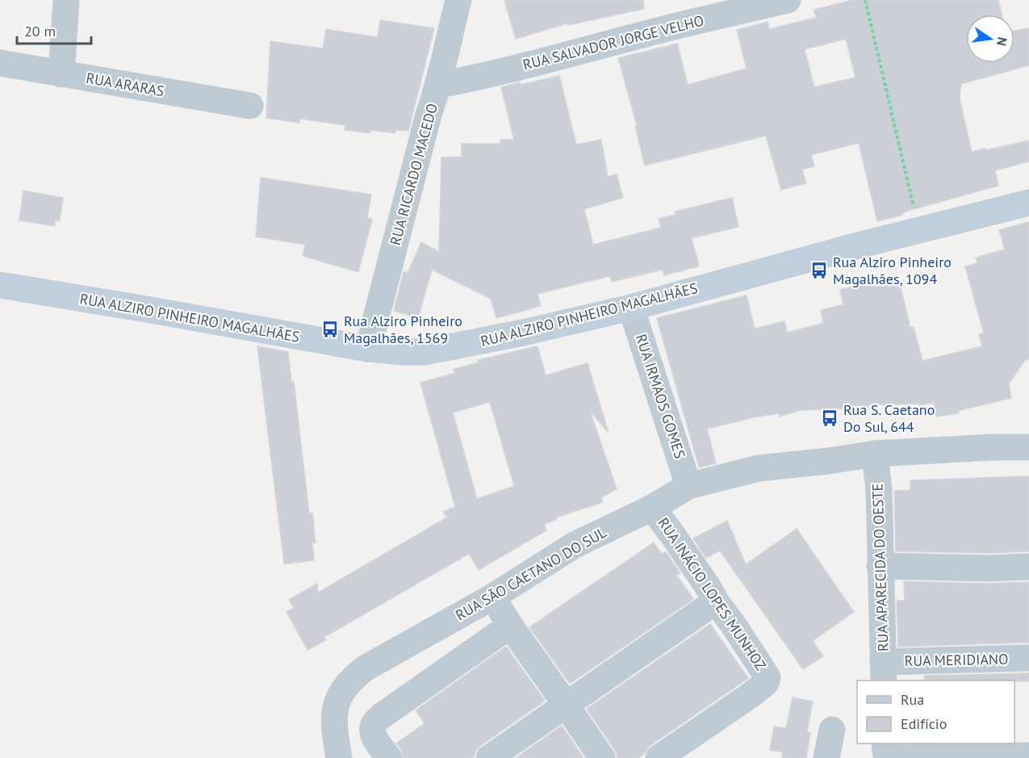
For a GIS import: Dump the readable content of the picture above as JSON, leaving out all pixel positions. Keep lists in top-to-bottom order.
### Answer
{
  "streets": {
    "street": [
      "RUA SALVADOR JORGE VELHO",
      "RUA ARARAS",
      "RUA RICARDO MACEDO",
      "RUA ALZIRO PINHEIRO MAGALHÃES",
      "RUA IRMAOS GOMES",
      "RUA APARECIDA DO OESTE",
      "RUA SÃO CAETANO DO SUL",
      "RUA INÁCIO LOPES MUNHOZ",
      "RUA MERIDIANO"
    ]
  },
  "crossings": [
    ["RUA SALVADOR JORGE VELHO", "RUA RICARDO MACEDO"],
    ["RUA RICARDO MACEDO", "RUA ALZIRO PINHEIRO MAGALHÃES"],
    ["RUA ALZIRO PINHEIRO MAGALHÃES", "RUA IRMAOS GOMES"],
    ["RUA IRMAOS GOMES", "RUA SÃO CAETANO DO SUL"],
    ["RUA APARECIDA DO OESTE", "RUA SÃO CAETANO DO SUL"],
    ["RUA APARECIDA DO OESTE", "RUA MERIDIANO"],
    ["RUA SÃO CAETANO DO SUL", "RUA INÁCIO LOPES MUNHOZ"]
  ],
  "places": {
    "bus stop": ["Rua Alziro Pinheiro Magalhães, 1094", "Rua Alziro Pinheiro Magalhães, 1569", "Rua S. Caetano Do Sul, 644"]
  },
  "legend": ["Rua", "Edifício"],
  "scale_bar": "20 m",
  "north": "right"
}
